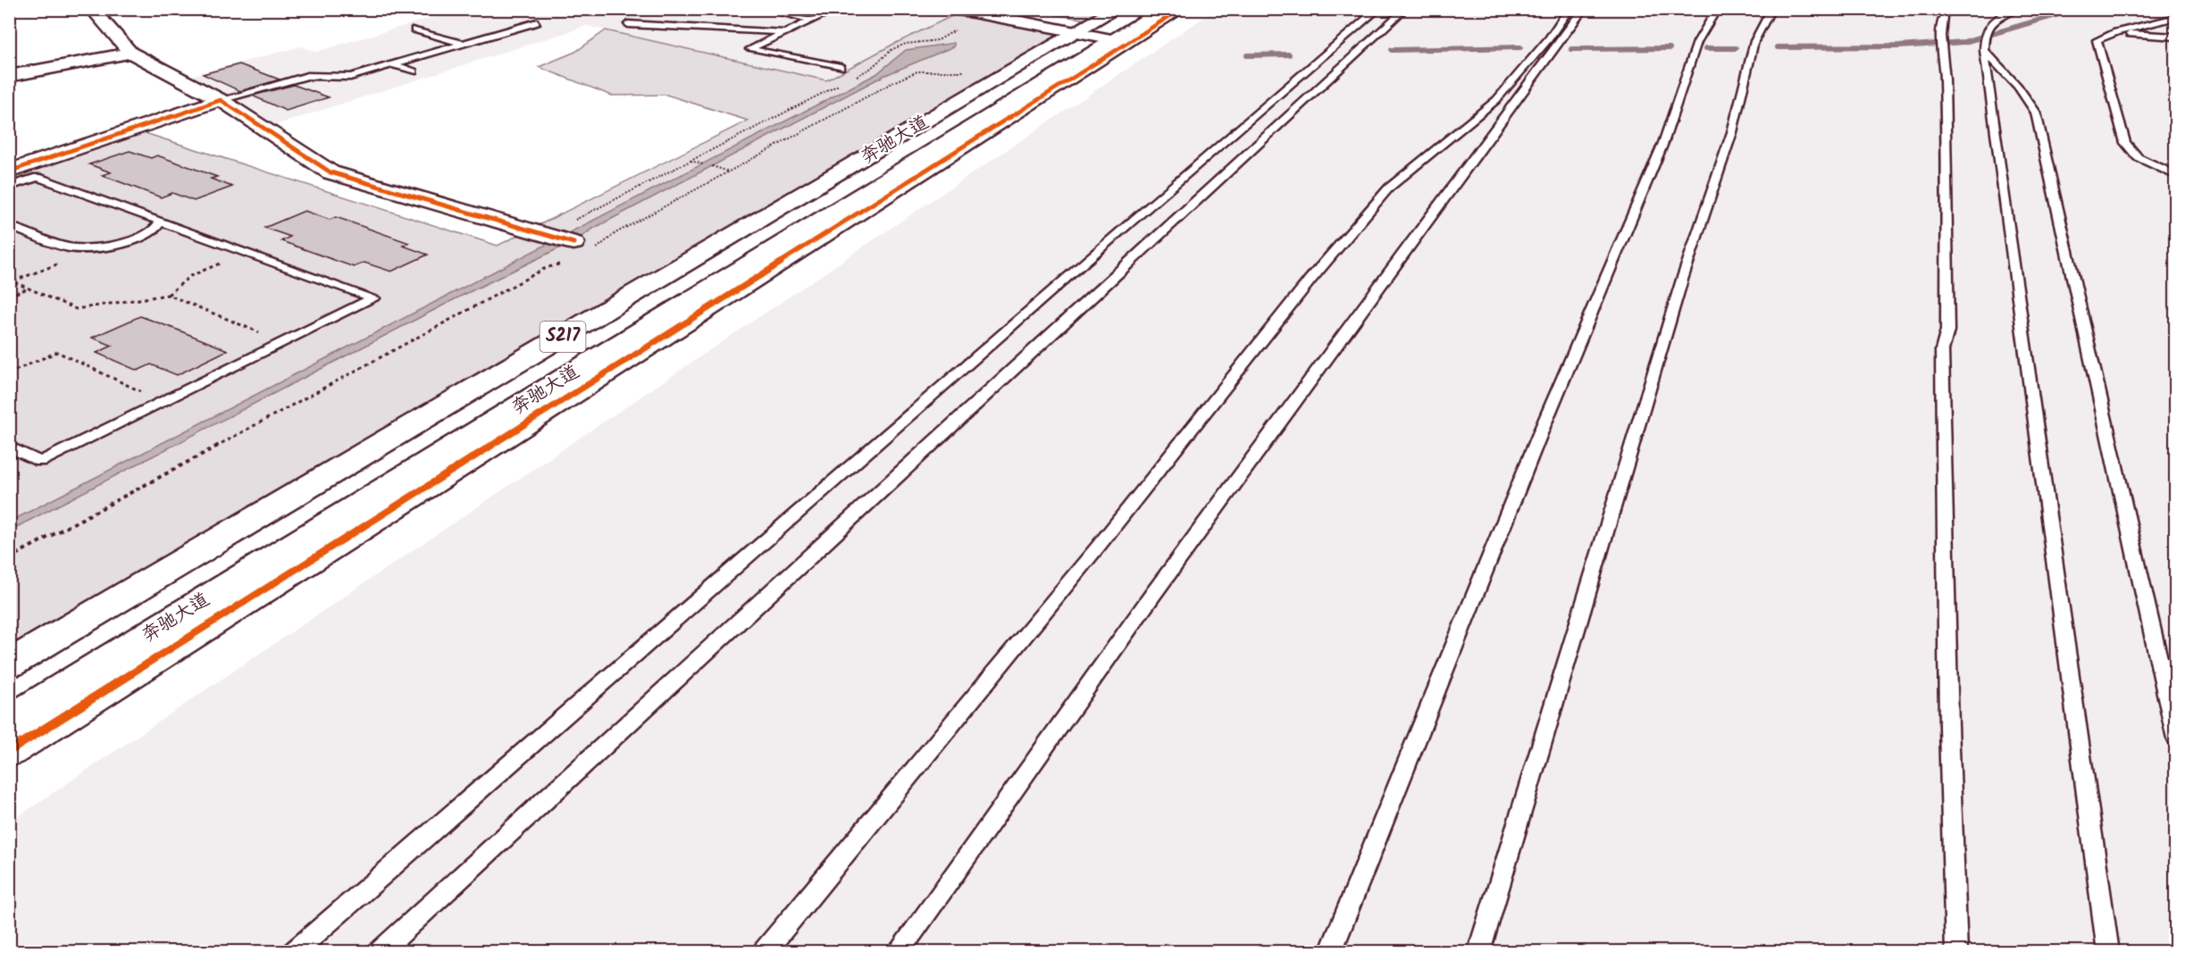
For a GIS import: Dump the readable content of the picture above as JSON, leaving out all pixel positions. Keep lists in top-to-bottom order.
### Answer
{
  "streets": {
    "main road": ["奔驰大道", "S217"]
  }
}
